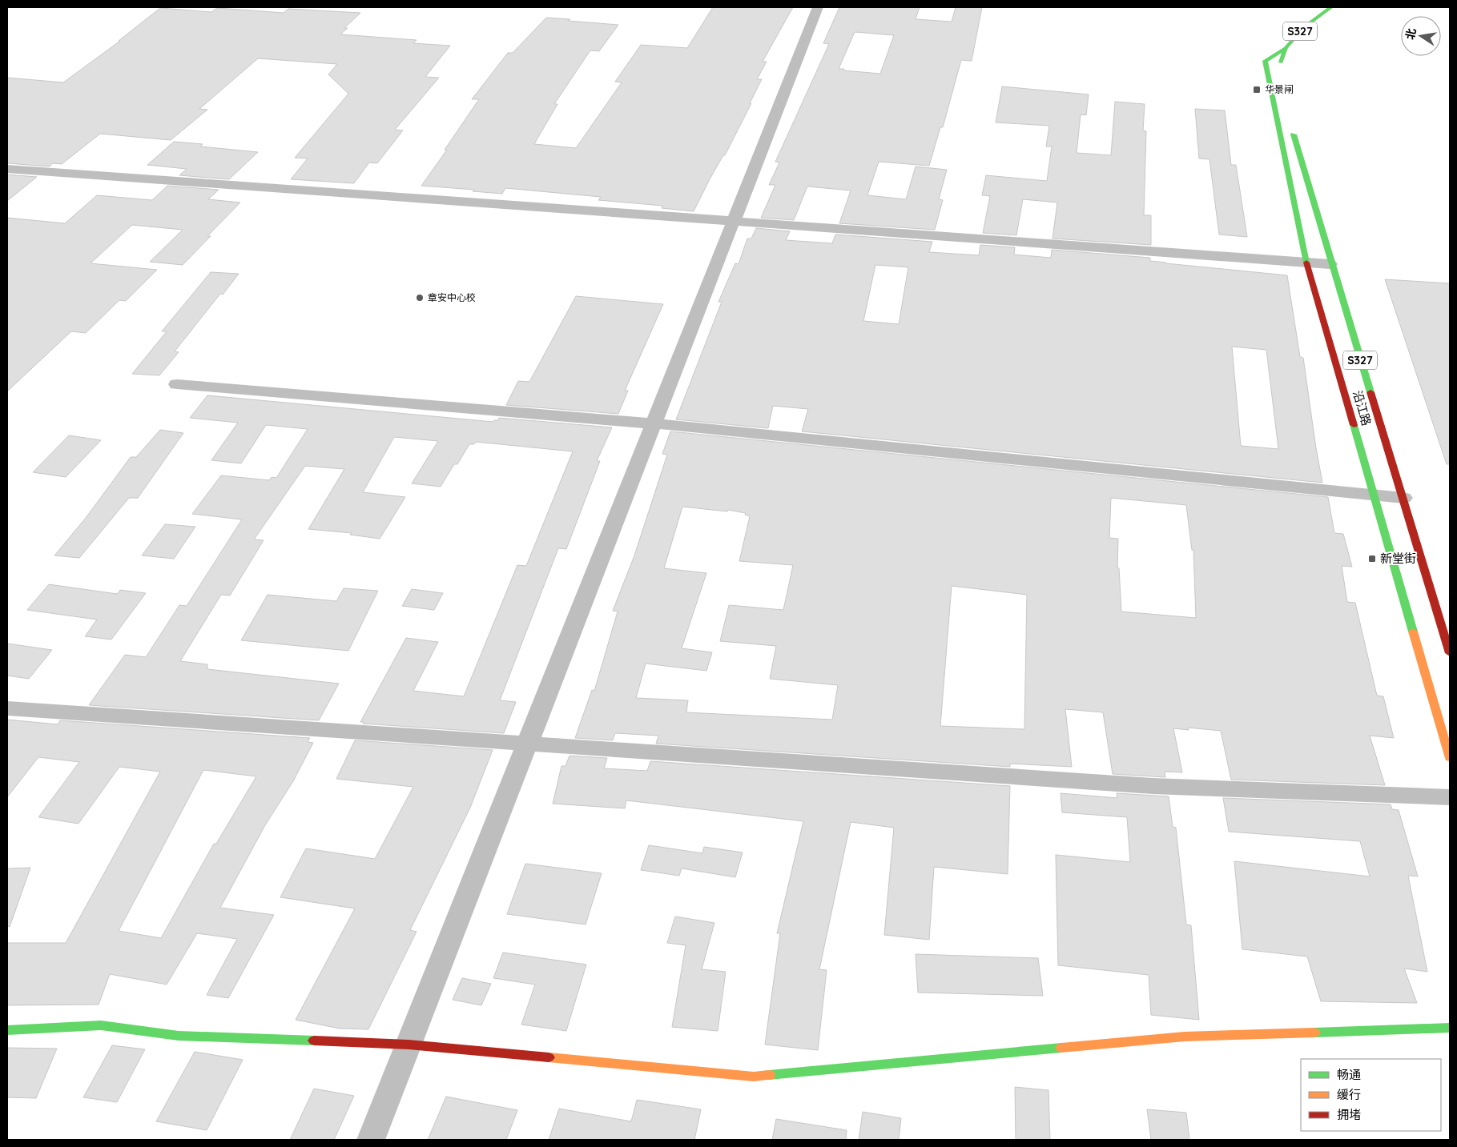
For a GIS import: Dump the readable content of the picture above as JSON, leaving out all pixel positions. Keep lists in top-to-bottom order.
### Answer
{
  "streets": {
    "main road": ["S327", "沿江路"]
  },
  "crossings": [
    ["S327", "沿江路"]
  ],
  "places": {
    "transit": ["华景闸", "新堂街"],
    "other": ["章安中心校"]
  },
  "legend": ["畅通", "缓行", "拥堵"],
  "north": "left"
}
